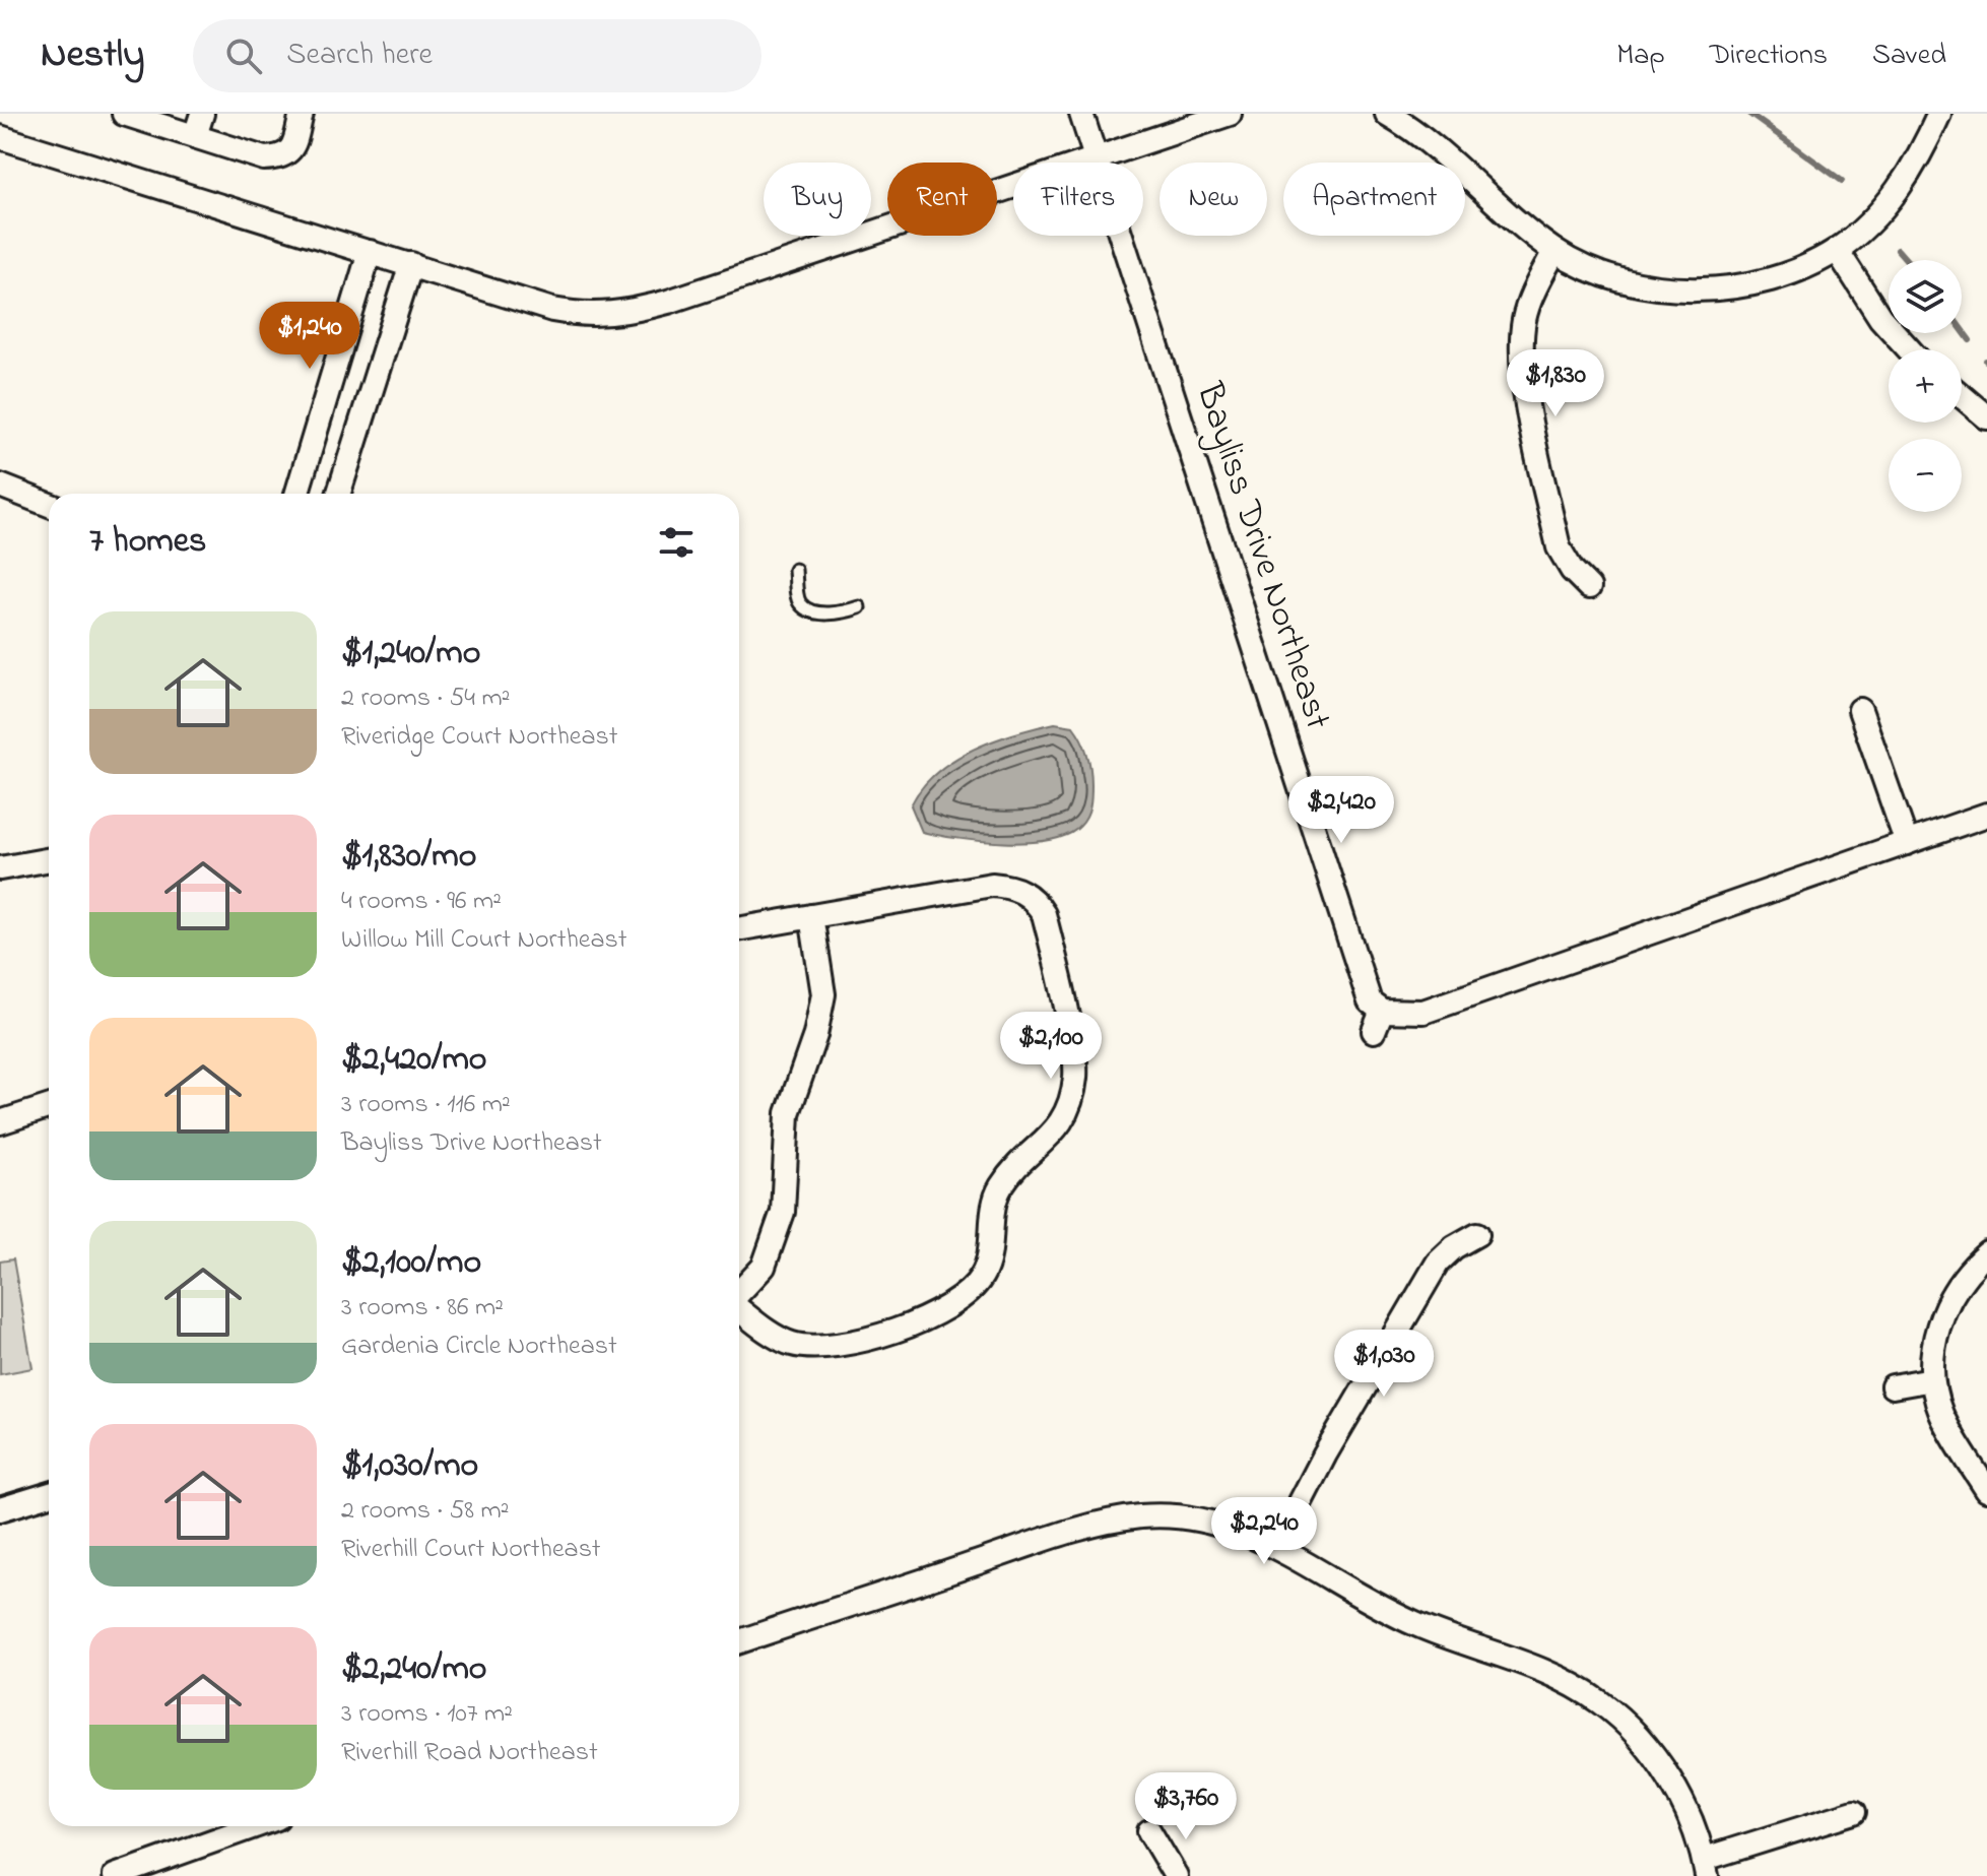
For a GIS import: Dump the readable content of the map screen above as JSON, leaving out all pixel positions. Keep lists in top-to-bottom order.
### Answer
{
  "streets": {
    "street": ["Bayliss Drive Northeast"]
  },
  "page": {
    "header": "Nestly",
    "search": "Search here",
    "nav": ["Map", "Directions", "Saved"],
    "chip": [
      "Buy",
      "Rent",
      "Filters",
      "New",
      "Apartment"
    ],
    "map_buttons": ["+", "−"],
    "price": [
      "$1,240",
      "$1,830",
      "$2,420",
      "$2,100",
      "$1,030",
      "$2,240",
      "$3,760"
    ],
    "heading": "7 homes",
    "list": [
      {
        "name": "$1,240/mo",
        "note": "2 rooms · 54 m² · Riveridge Court Northeast"
      },
      {
        "name": "$1,830/mo",
        "note": "4 rooms · 96 m² · Willow Mill Court Northeast"
      },
      {
        "name": "$2,420/mo",
        "note": "3 rooms · 116 m² · Bayliss Drive Northeast"
      },
      {
        "name": "$2,100/mo",
        "note": "3 rooms · 86 m² · Gardenia Circle Northeast"
      },
      {
        "name": "$1,030/mo",
        "note": "2 rooms · 58 m² · Riverhill Court Northeast"
      },
      {
        "name": "$2,240/mo",
        "note": "3 rooms · 107 m² · Riverhill Road Northeast"
      }
    ]
  }
}
